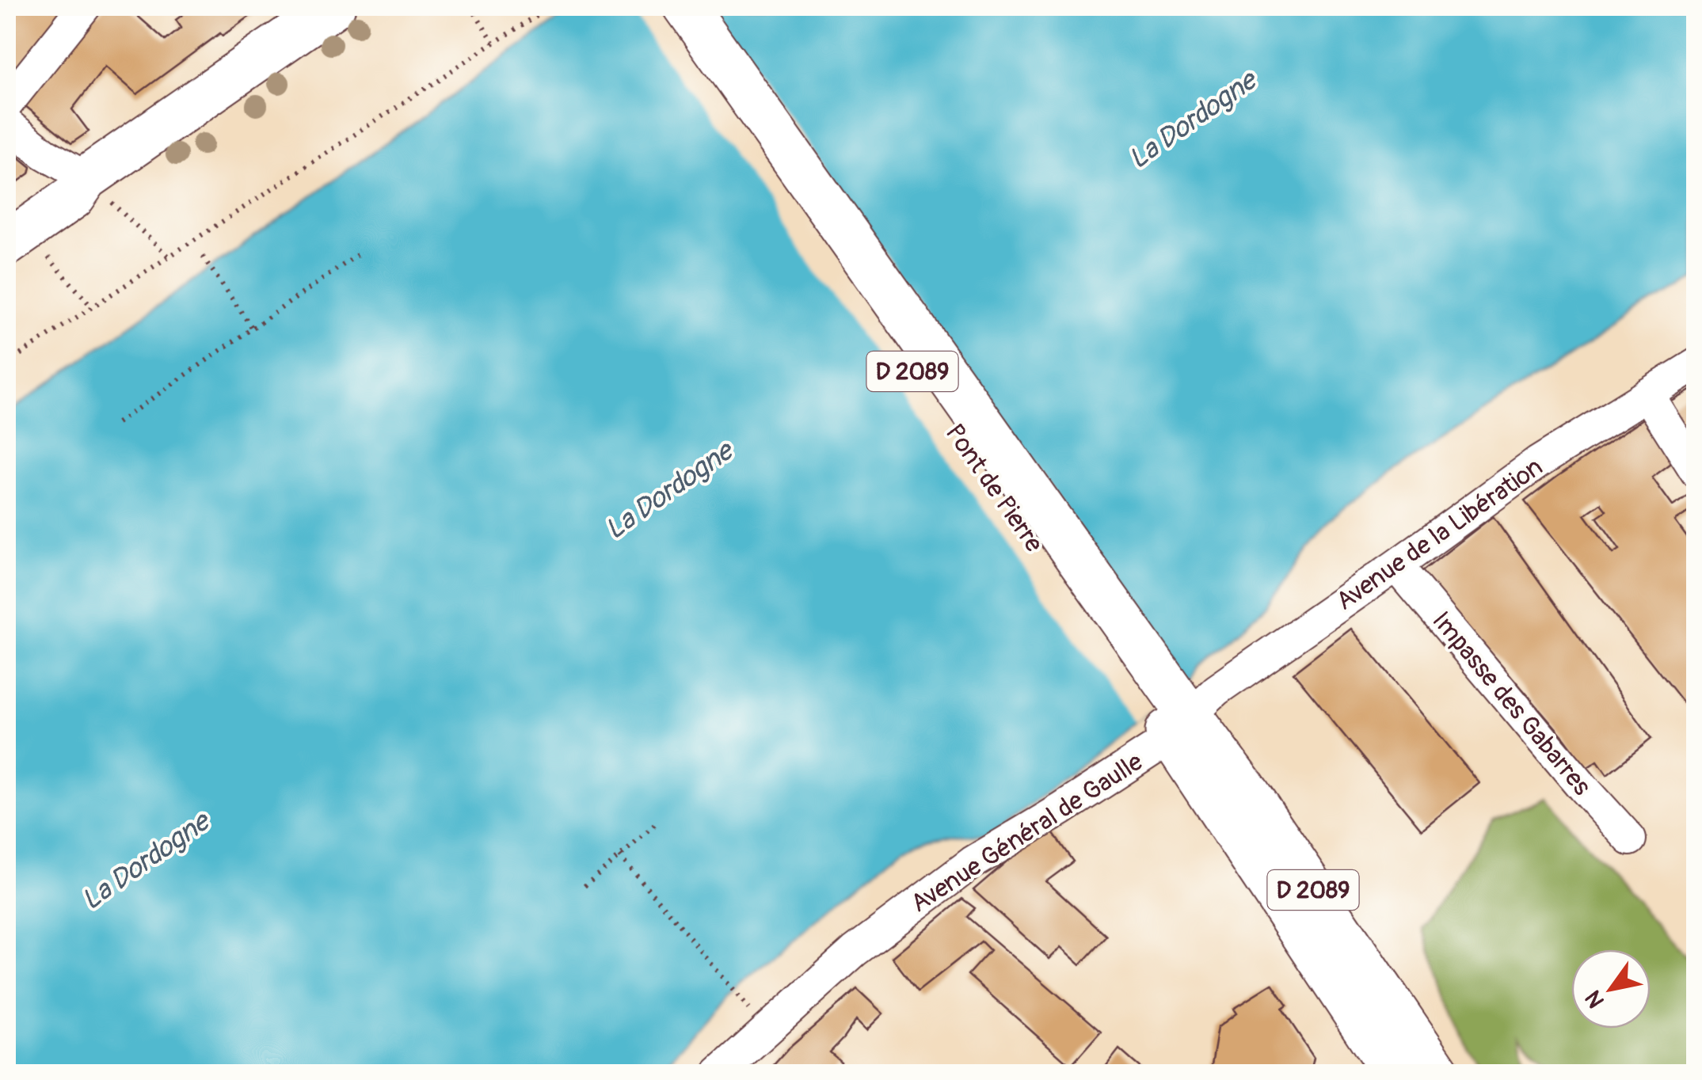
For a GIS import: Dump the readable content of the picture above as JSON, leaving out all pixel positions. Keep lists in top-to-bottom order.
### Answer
{
  "streets": {
    "main road": ["D 2089", "Pont de Pierre"],
    "street": ["Avenue de la Libération", "Impasse des Gabarres", "Avenue Général de Gaulle"]
  },
  "crossings": [
    ["D 2089", "Pont de Pierre"],
    ["D 2089", "Avenue de la Libération"],
    ["D 2089", "Avenue Général de Gaulle"],
    ["Pont de Pierre", "Avenue de la Libération"],
    ["Pont de Pierre", "Avenue Général de Gaulle"],
    ["Avenue de la Libération", "Impasse des Gabarres"],
    ["Avenue de la Libération", "Avenue Général de Gaulle"]
  ],
  "water": ["La Dordogne"],
  "north": "bottom left"
}
